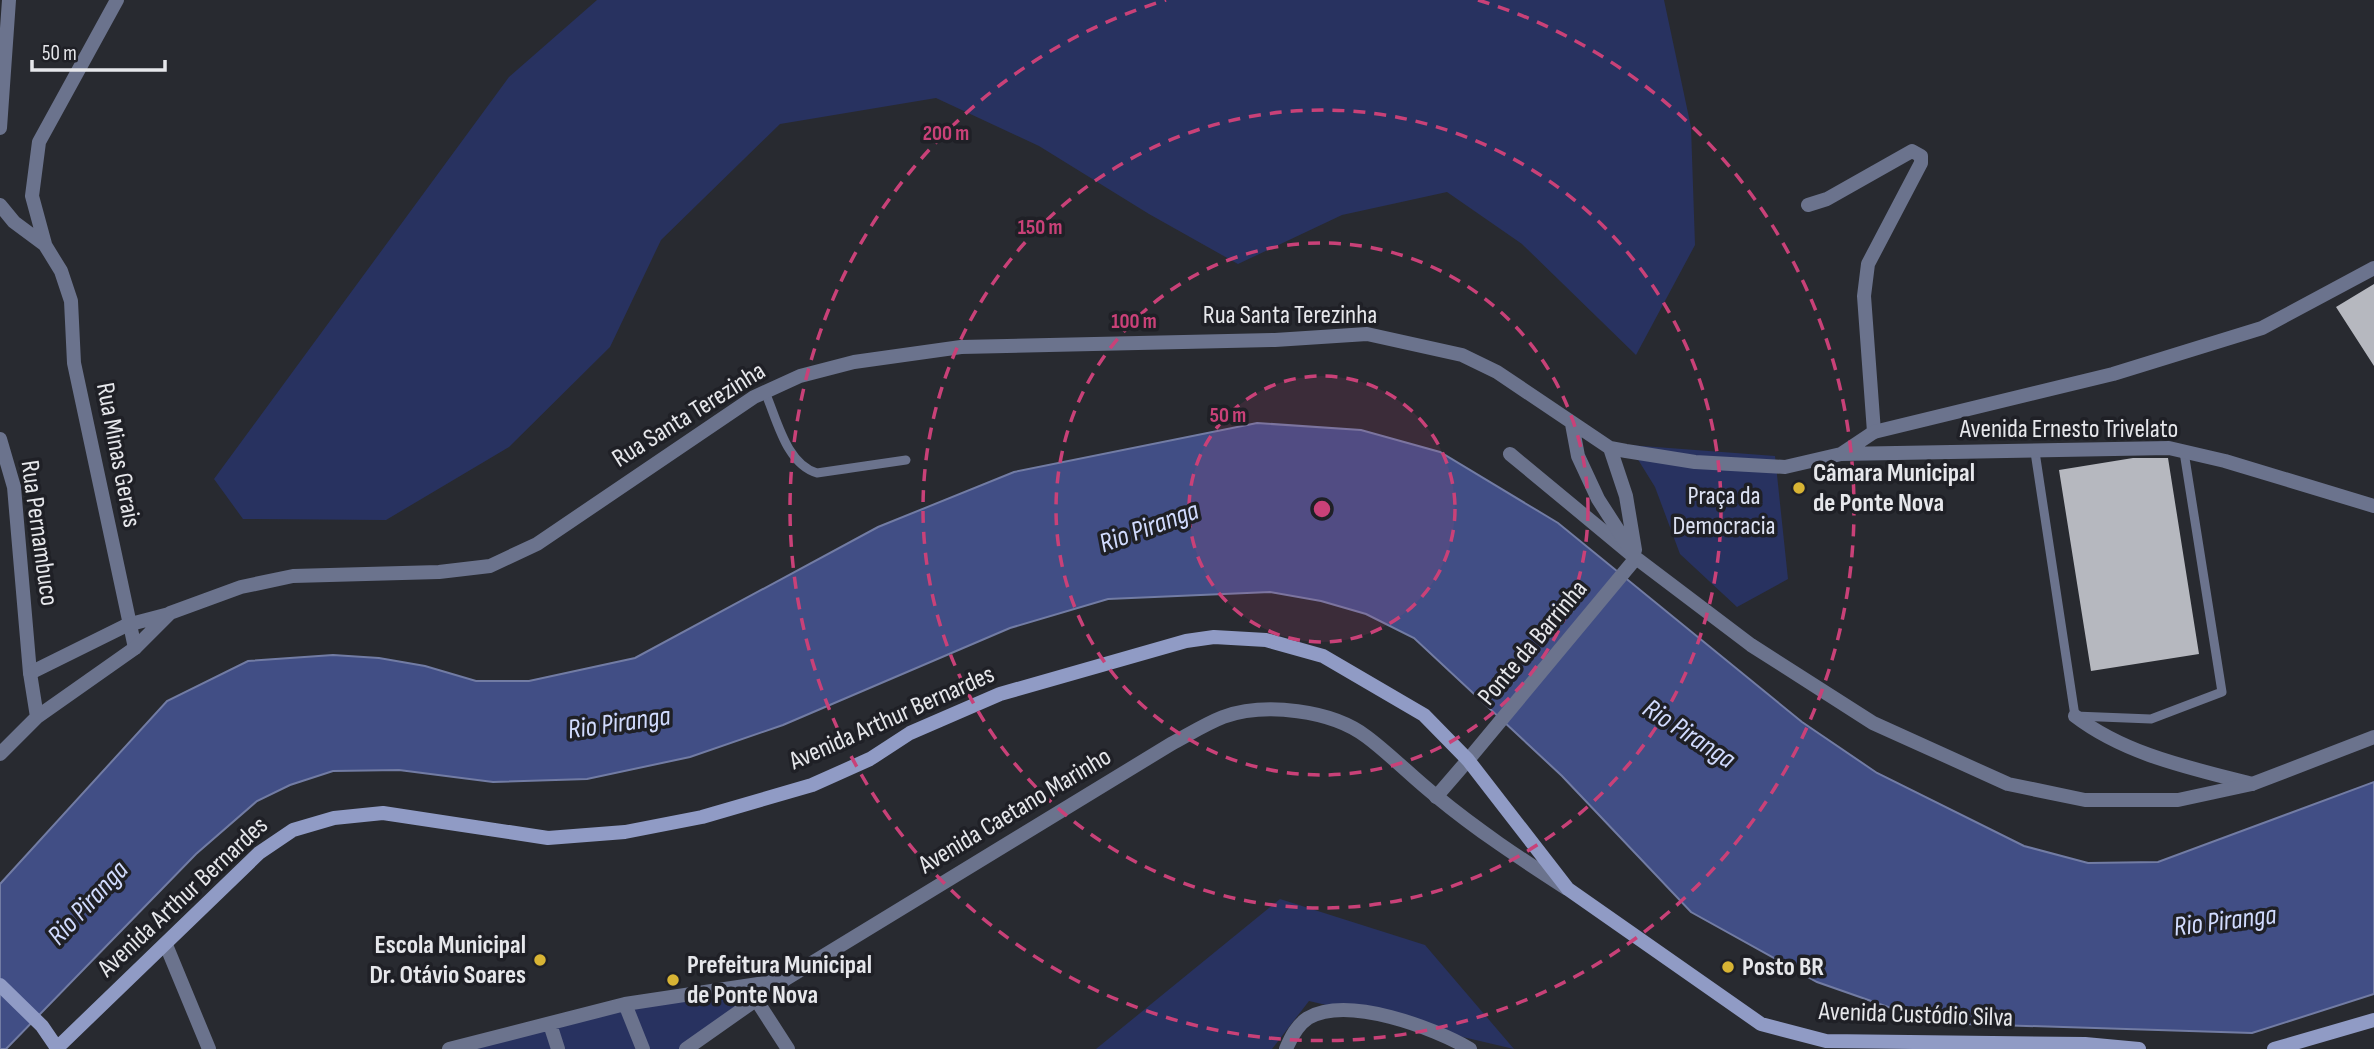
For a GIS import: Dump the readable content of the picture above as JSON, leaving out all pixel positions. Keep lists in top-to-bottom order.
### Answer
{
  "streets": {
    "main road": ["Avenida Arthur Bernardes", "Avenida Custódio Silva"],
    "street": [
      "Rua Santa Terezinha",
      "Avenida Ernesto Trivelato",
      "Rua Minas Gerais",
      "Rua Pernambuco",
      "Ponte da Barrinha",
      "Avenida Caetano Marinho"
    ]
  },
  "crossings": [
    ["Rua Santa Terezinha", "Rua Minas Gerais"],
    ["Rua Santa Terezinha", "Rua Pernambuco"],
    ["Ponte da Barrinha", "Avenida Arthur Bernardes"],
    ["Ponte da Barrinha", "Avenida Caetano Marinho"],
    ["Avenida Arthur Bernardes", "Avenida Caetano Marinho"],
    ["Avenida Arthur Bernardes", "Avenida Custódio Silva"],
    ["Avenida Caetano Marinho", "Avenida Custódio Silva"]
  ],
  "water": ["Rio Piranga"],
  "parks": ["Praça da Democracia"],
  "places": [
    "Câmara Municipal de Ponte Nova",
    "Escola Municipal Dr. Otávio Soares",
    "Posto BR",
    "Prefeitura Municipal de Ponte Nova"
  ],
  "scale_bar": "50 m",
  "rings": [
    "200 m",
    "150 m",
    "100 m",
    "50 m"
  ]
}
